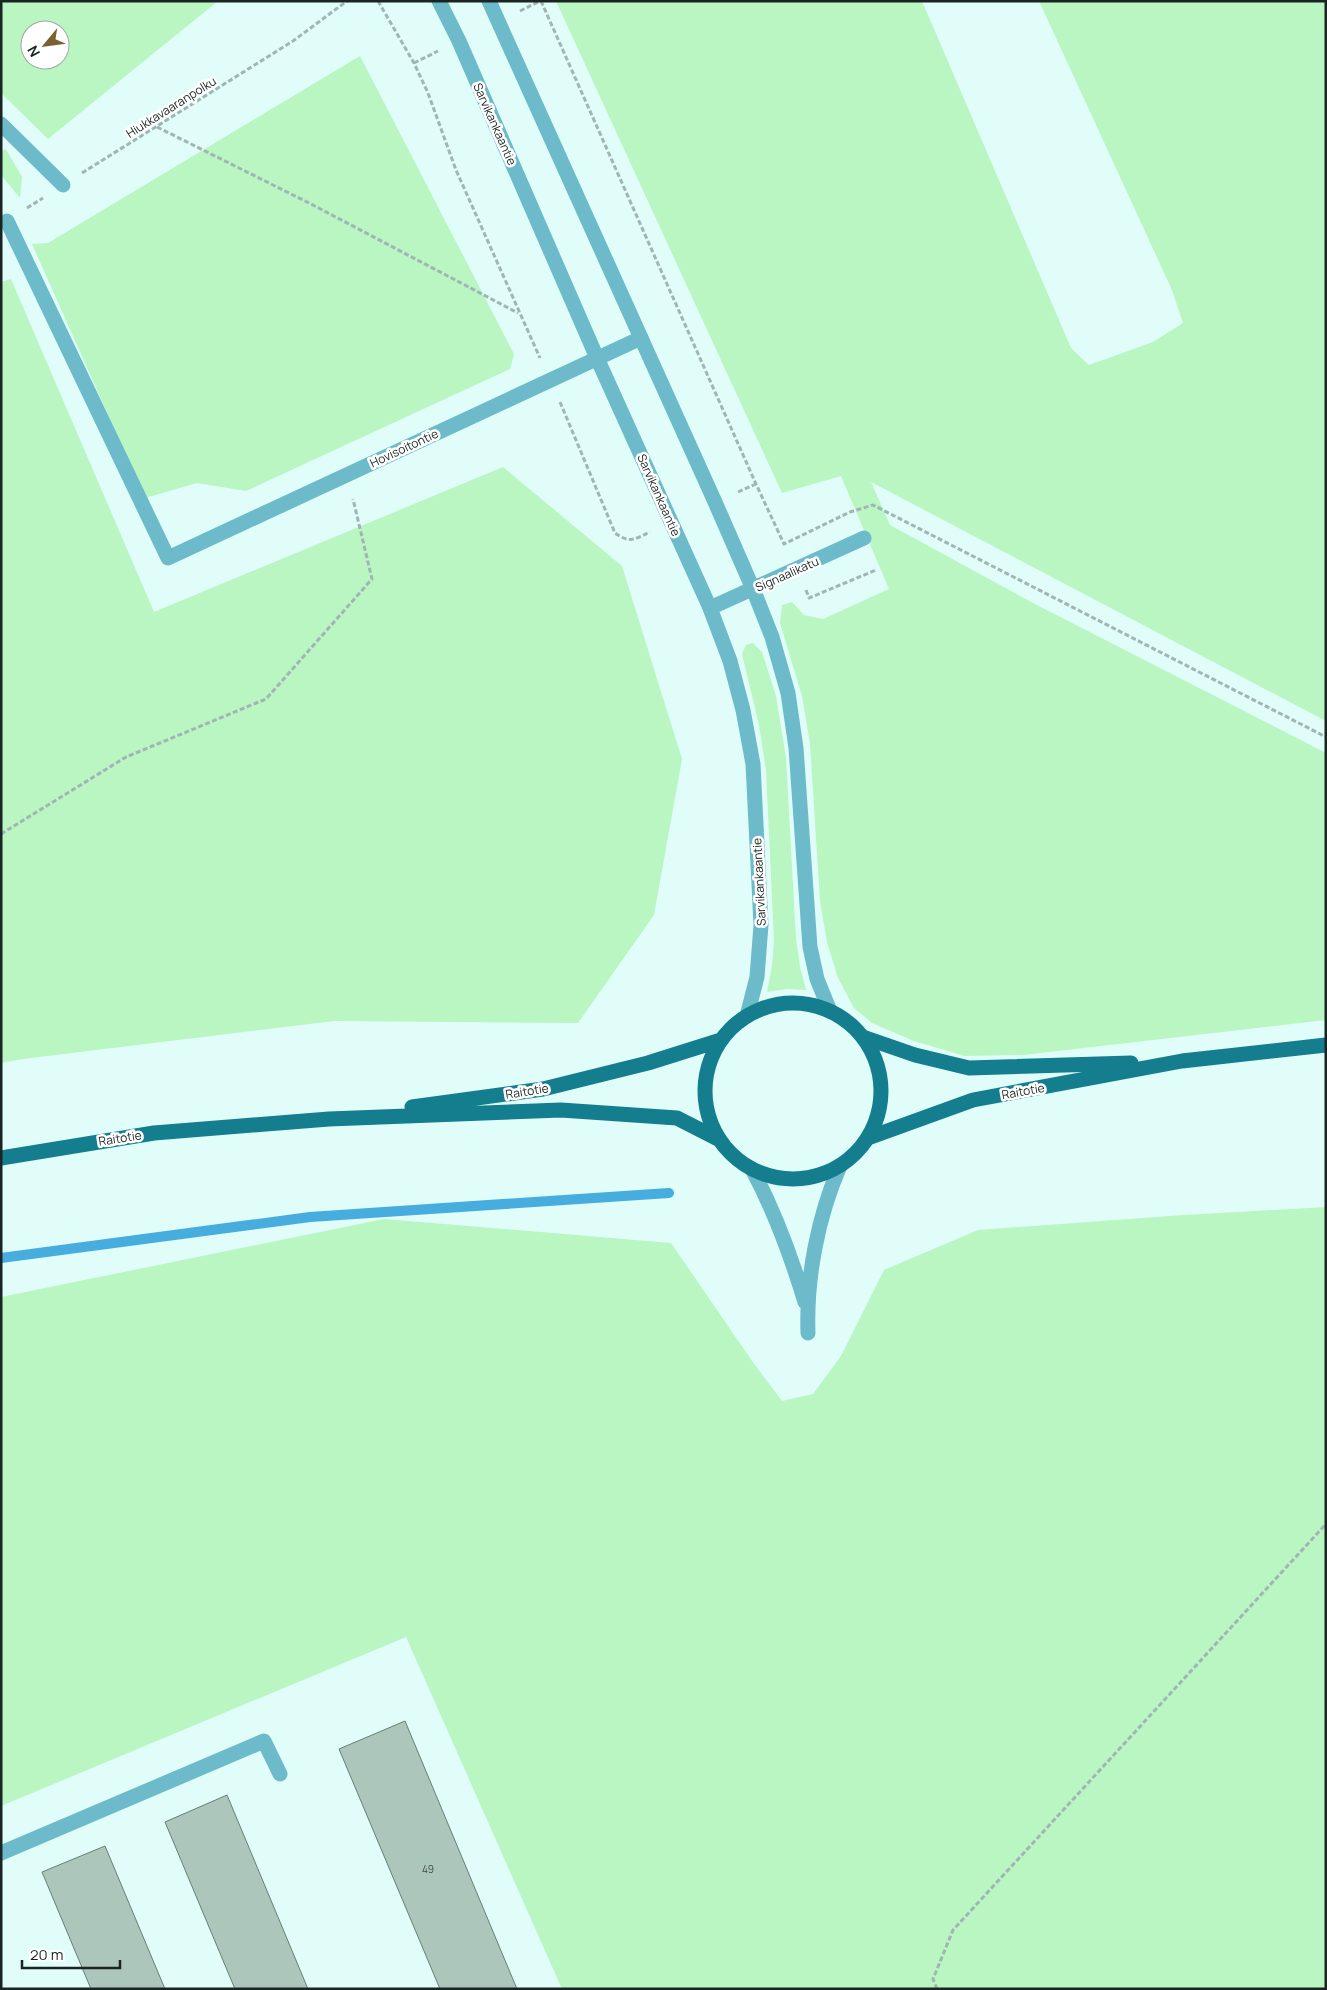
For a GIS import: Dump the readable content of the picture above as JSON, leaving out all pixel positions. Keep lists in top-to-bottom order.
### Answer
{
  "streets": {
    "main road": ["Raitotie"],
    "street": ["Sarvikankaantie", "Hovisoitontie", "Signaalikatu"],
    "path": ["Hiukkavaaranpolku"]
  },
  "crossings": [
    ["Hiukkavaaranpolku", "Hovisoitontie"],
    ["Sarvikankaantie", "Hovisoitontie"],
    ["Sarvikankaantie", "Signaalikatu"],
    ["Sarvikankaantie", "Raitotie"]
  ],
  "house_numbers": ["49"],
  "scale_bar": "20 m",
  "north": "bottom left"
}
